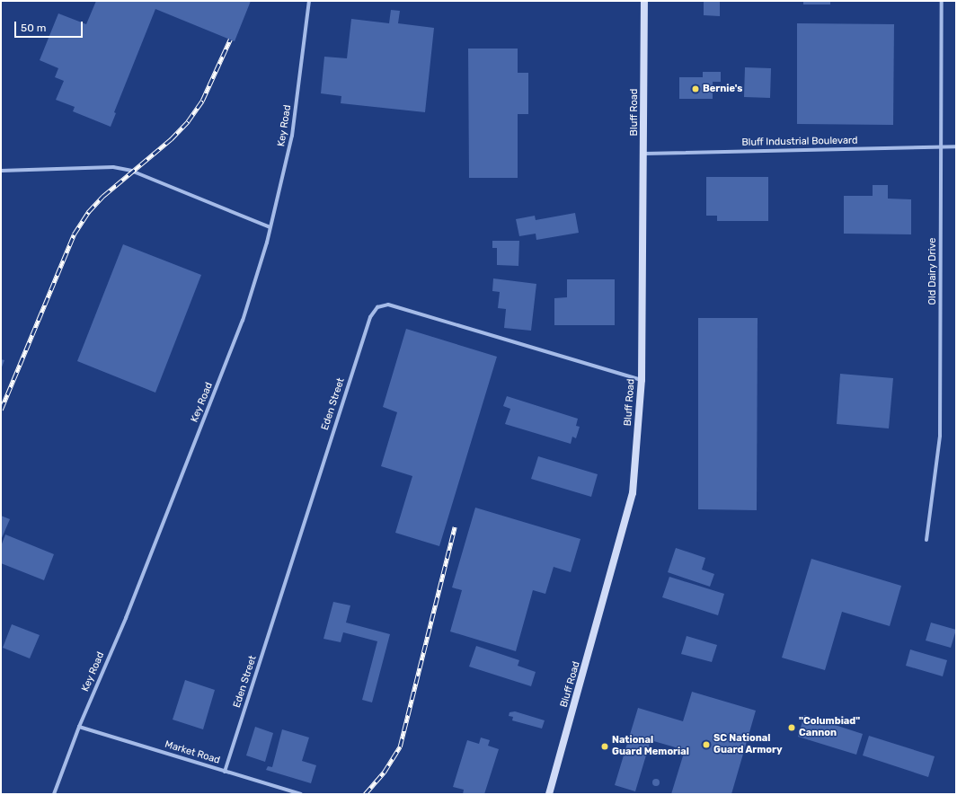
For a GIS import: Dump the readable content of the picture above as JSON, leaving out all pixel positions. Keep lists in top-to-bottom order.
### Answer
{
  "streets": {
    "main road": ["Bluff Road"],
    "street": [
      "Key Road",
      "Bluff Industrial Boulevard",
      "Old Dairy Drive",
      "Eden Street",
      "Market Road"
    ]
  },
  "crossings": [
    ["Bluff Road", "Bluff Industrial Boulevard"],
    ["Bluff Road", "Eden Street"],
    ["Key Road", "Market Road"],
    ["Bluff Industrial Boulevard", "Old Dairy Drive"],
    ["Eden Street", "Market Road"]
  ],
  "places": [
    "Bernie's",
    "\"Columbiad\" Cannon",
    "SC National Guard Armory",
    "National Guard Memorial"
  ],
  "scale_bar": "50 m"
}
